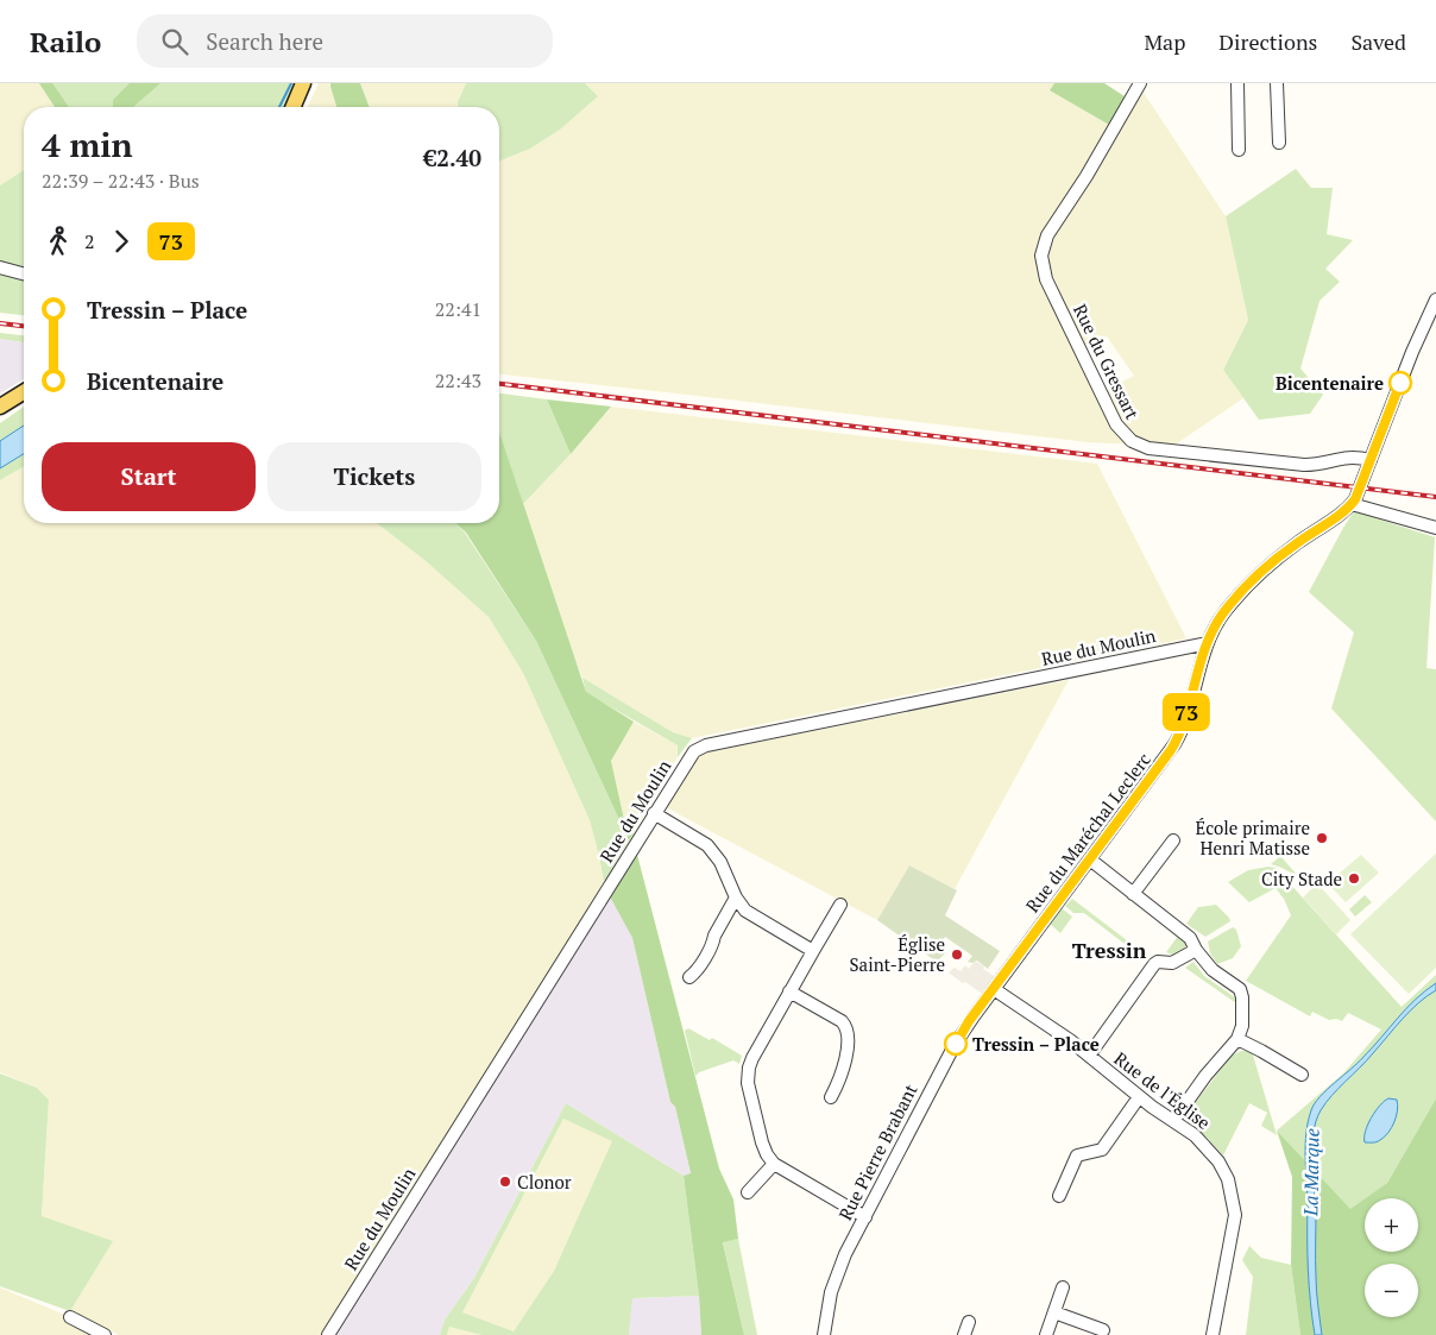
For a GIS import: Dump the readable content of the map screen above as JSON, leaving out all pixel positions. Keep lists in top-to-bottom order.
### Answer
{
  "streets": {
    "street": [
      "Rue du Gressart",
      "Rue du Moulin",
      "Rue du Maréchal Leclerc",
      "Rue de l'Église",
      "Rue Pierre Brabant"
    ]
  },
  "crossings": [
    ["Rue du Moulin", "Rue du Maréchal Leclerc"],
    ["Rue du Maréchal Leclerc", "Rue de l'Église"],
    ["Rue du Maréchal Leclerc", "Rue Pierre Brabant"],
    ["Rue de l'Église", "Rue Pierre Brabant"]
  ],
  "districts": ["Tressin"],
  "water": ["La Marque"],
  "places": [
    "Bicentenaire",
    "École primaire Henri Matisse",
    "City Stade",
    "Église Saint-Pierre",
    "Tressin – Place",
    "Clonor"
  ],
  "lines": ["bus line 73"],
  "page": {
    "header": "Railo",
    "search": "Search here",
    "nav": ["Map", "Directions", "Saved"],
    "on_map": "73",
    "heading": ["4 min", "22:39 – 22:43 · Bus", "€2.40"],
    "legs": ["2", "73"],
    "list": [
      {
        "name": "Tressin – Place",
        "value": "22:41"
      },
      {
        "name": "Bicentenaire",
        "value": "22:43"
      }
    ],
    "buttons": ["Start", "Tickets"],
    "map_buttons": ["+", "−"]
  }
}
